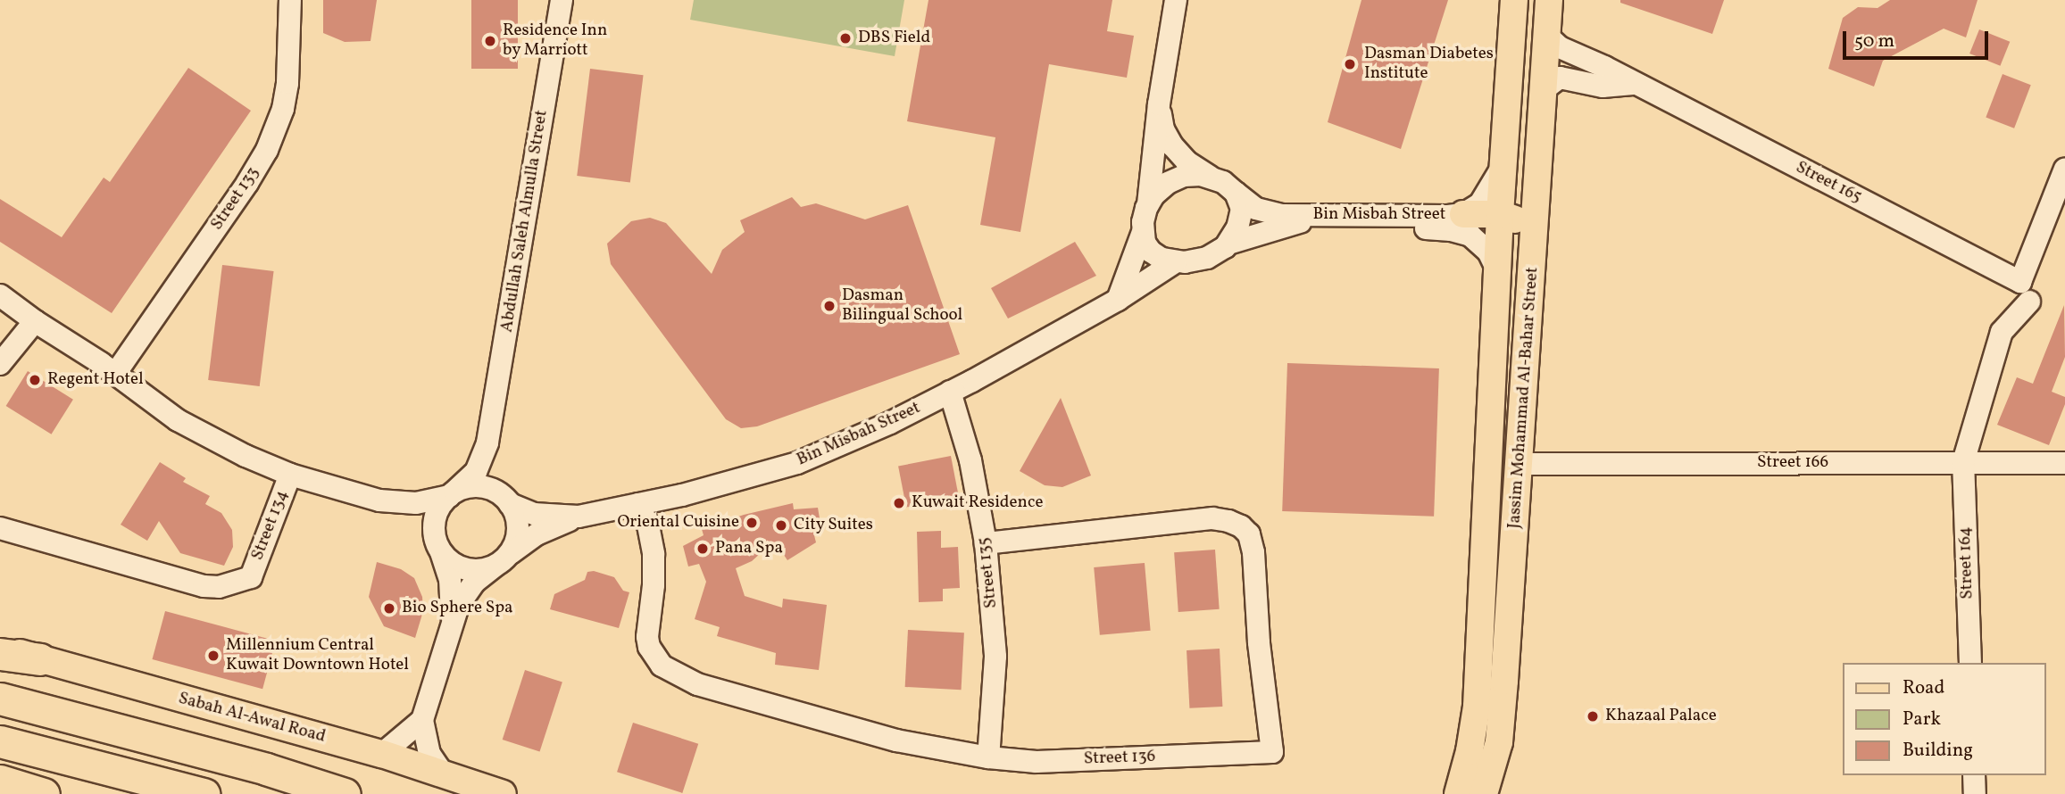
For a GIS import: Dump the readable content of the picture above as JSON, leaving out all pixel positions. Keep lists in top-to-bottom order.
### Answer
{
  "streets": {
    "main road": ["Jassim Mohammad Al-Bahar Street", "Sabah Al-Awal Road"],
    "street": [
      "Street 165",
      "Street 133",
      "Bin Misbah Street",
      "Abdullah Saleh Almulla Street",
      "Street 166",
      "Street 134",
      "Street 164",
      "Street 135",
      "Street 136"
    ]
  },
  "crossings": [
    ["Street 165", "Jassim Mohammad Al-Bahar Street"],
    ["Bin Misbah Street", "Abdullah Saleh Almulla Street"],
    ["Bin Misbah Street", "Jassim Mohammad Al-Bahar Street"],
    ["Bin Misbah Street", "Street 135"],
    ["Bin Misbah Street", "Street 136"],
    ["Jassim Mohammad Al-Bahar Street", "Street 166"],
    ["Street 166", "Street 164"],
    ["Street 135", "Street 136"]
  ],
  "places": [
    "DBS Field",
    "Residence Inn by Marriott",
    "Dasman Diabetes Institute",
    "Dasman Bilingual School",
    "Regent Hotel",
    "Kuwait Residence",
    "Oriental Cuisine",
    "City Suites",
    "Pana Spa",
    "Bio Sphere Spa",
    "Millennium Central Kuwait Downtown Hotel",
    "Khazaal Palace"
  ],
  "legend": ["Road", "Park", "Building"],
  "scale_bar": "50 m"
}
